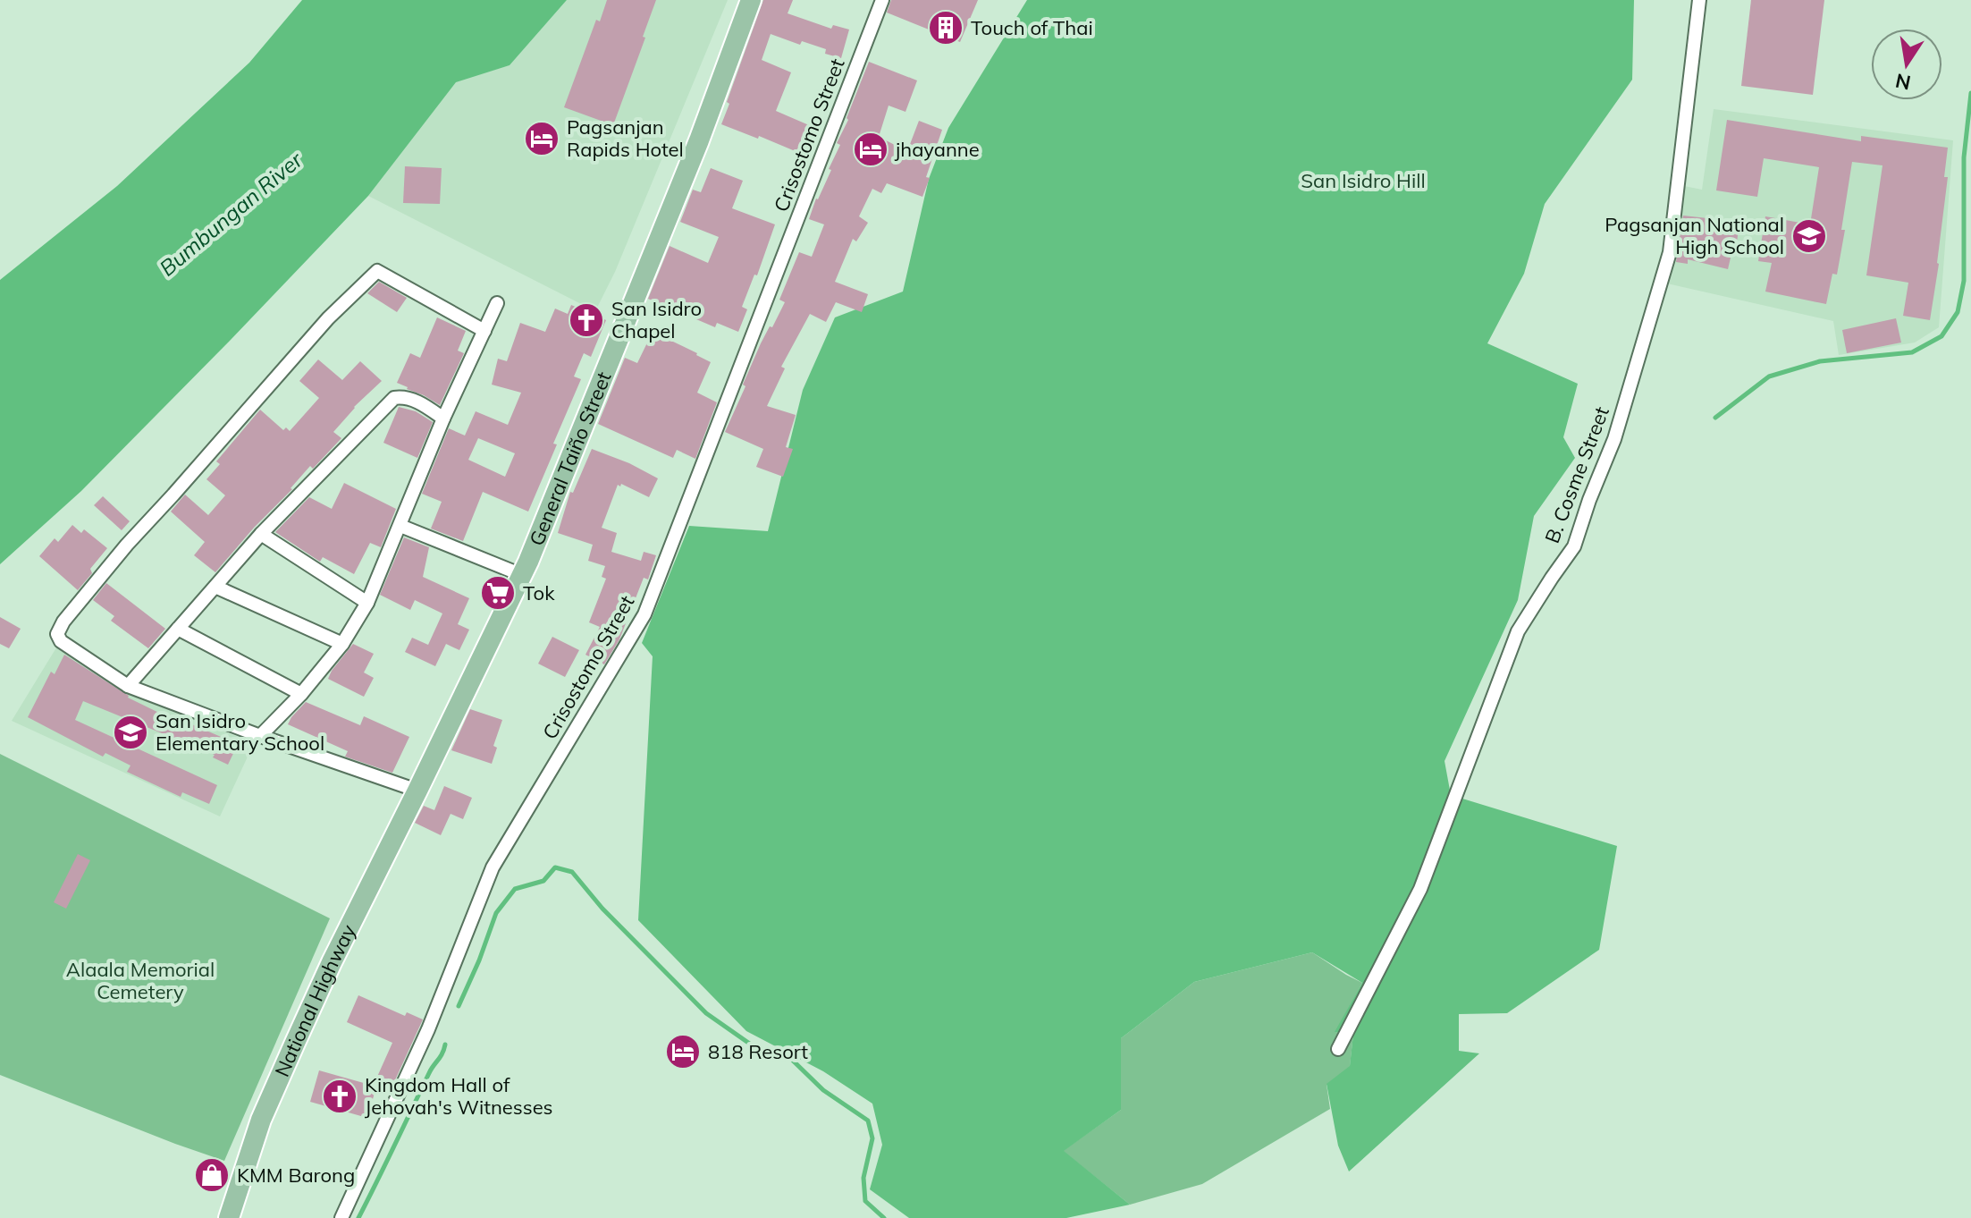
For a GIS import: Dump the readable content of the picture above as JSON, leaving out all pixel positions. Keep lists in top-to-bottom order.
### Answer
{
  "streets": {
    "main road": ["General Taiño Street", "National Highway"],
    "street": ["Crisostomo Street", "B. Cosme Street"]
  },
  "crossings": [
    ["General Taiño Street", "National Highway"]
  ],
  "water": ["Bumbungan River"],
  "parks": ["San Isidro Hill", "Alaala Memorial Cemetery"],
  "places": {
    "building": ["Touch of Thai"],
    "hotel": ["Pagsanjan Rapids Hotel", "jhayanne", "818 Resort"],
    "school or university": ["Pagsanjan National High School", "San Isidro Elementary School"],
    "church": ["San Isidro Chapel", "Kingdom Hall of Jehovah's Witnesses"],
    "supermarket": ["Tok"],
    "shop": ["KMM Barong"]
  },
  "north": "bottom"
}
